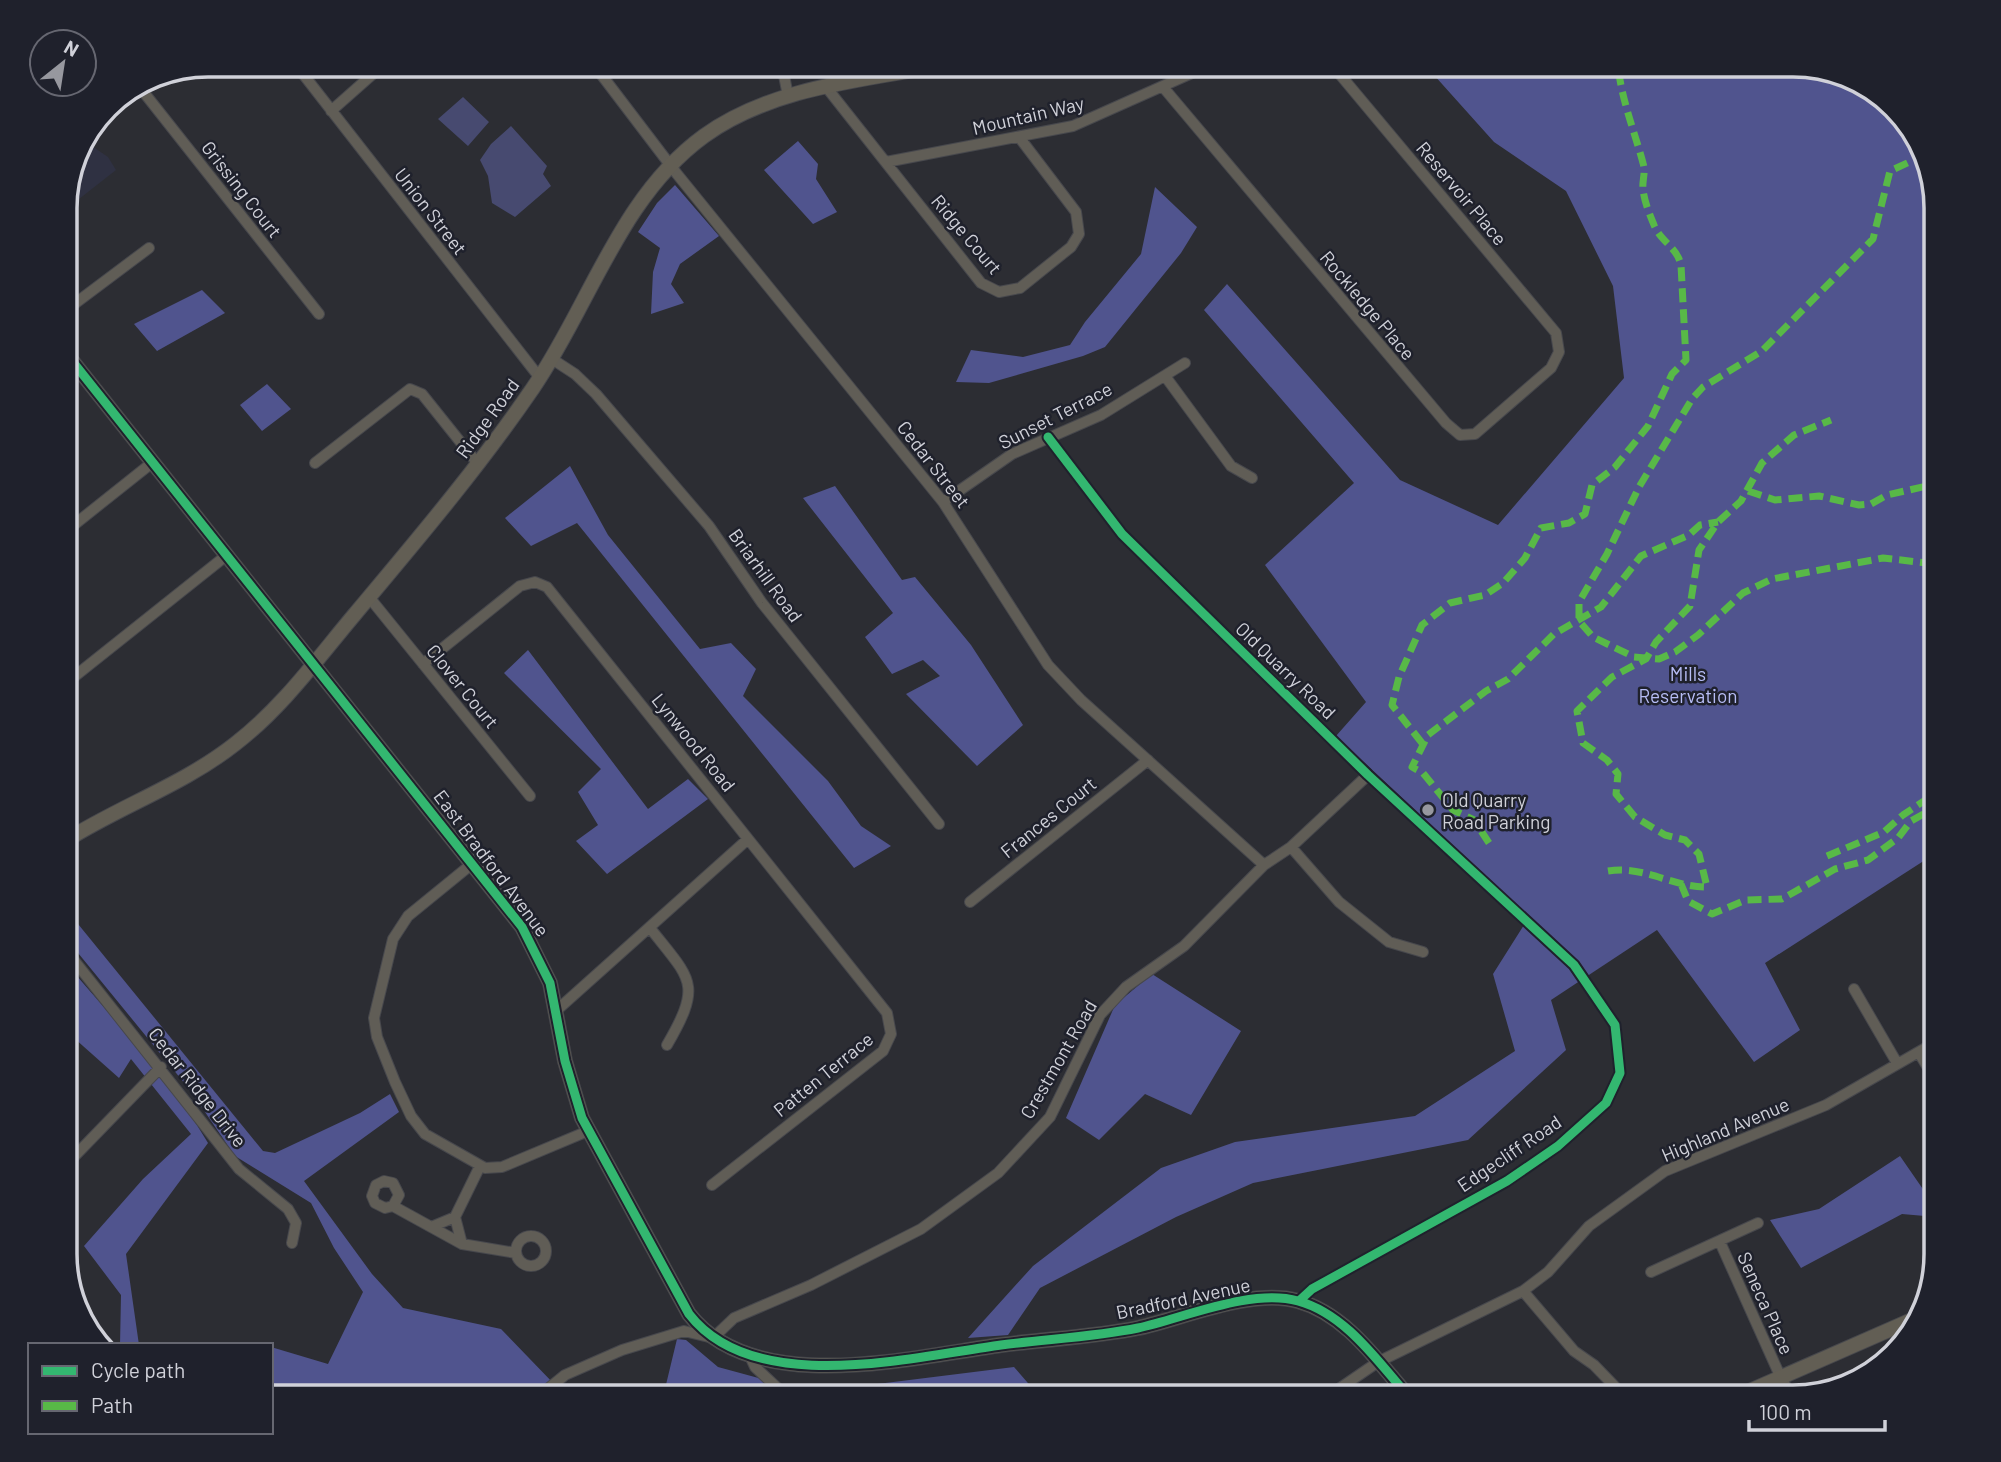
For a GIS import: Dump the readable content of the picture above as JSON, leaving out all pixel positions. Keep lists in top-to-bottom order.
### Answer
{
  "streets": {
    "street": [
      "Mountain Way",
      "Grissing Court",
      "Reservoir Place",
      "Union Street",
      "Ridge Court",
      "Rockledge Place",
      "Sunset Terrace",
      "Ridge Road",
      "Cedar Street",
      "Briarhill Road",
      "Old Quarry Road",
      "Clover Court",
      "Lynwood Road",
      "Frances Court",
      "East Bradford Avenue",
      "Crestmont Road",
      "Patten Terrace",
      "Cedar Ridge Drive",
      "Highland Avenue",
      "Edgecliff Road",
      "Bradford Avenue",
      "Seneca Place"
    ]
  },
  "crossings": [
    ["Mountain Way", "Ridge Court"],
    ["Mountain Way", "Rockledge Place"],
    ["Reservoir Place", "Rockledge Place"],
    ["Union Street", "Ridge Road"],
    ["Ridge Court", "Ridge Road"],
    ["Sunset Terrace", "Cedar Street"],
    ["Sunset Terrace", "Old Quarry Road"],
    ["Ridge Road", "Cedar Street"],
    ["Ridge Road", "Briarhill Road"],
    ["Ridge Road", "Clover Court"],
    ["Ridge Road", "East Bradford Avenue"],
    ["Cedar Street", "Frances Court"],
    ["Cedar Street", "Crestmont Road"],
    ["Old Quarry Road", "Crestmont Road"],
    ["Old Quarry Road", "Edgecliff Road"],
    ["Clover Court", "Lynwood Road"],
    ["Lynwood Road", "Patten Terrace"],
    ["East Bradford Avenue", "Crestmont Road"],
    ["East Bradford Avenue", "Bradford Avenue"],
    ["Highland Avenue", "Bradford Avenue"],
    ["Edgecliff Road", "Bradford Avenue"]
  ],
  "parks": ["Mills Reservation"],
  "places": ["Old Quarry Road Parking"],
  "legend": ["Cycle path", "Path"],
  "scale_bar": "100 m",
  "north": "top right"
}
